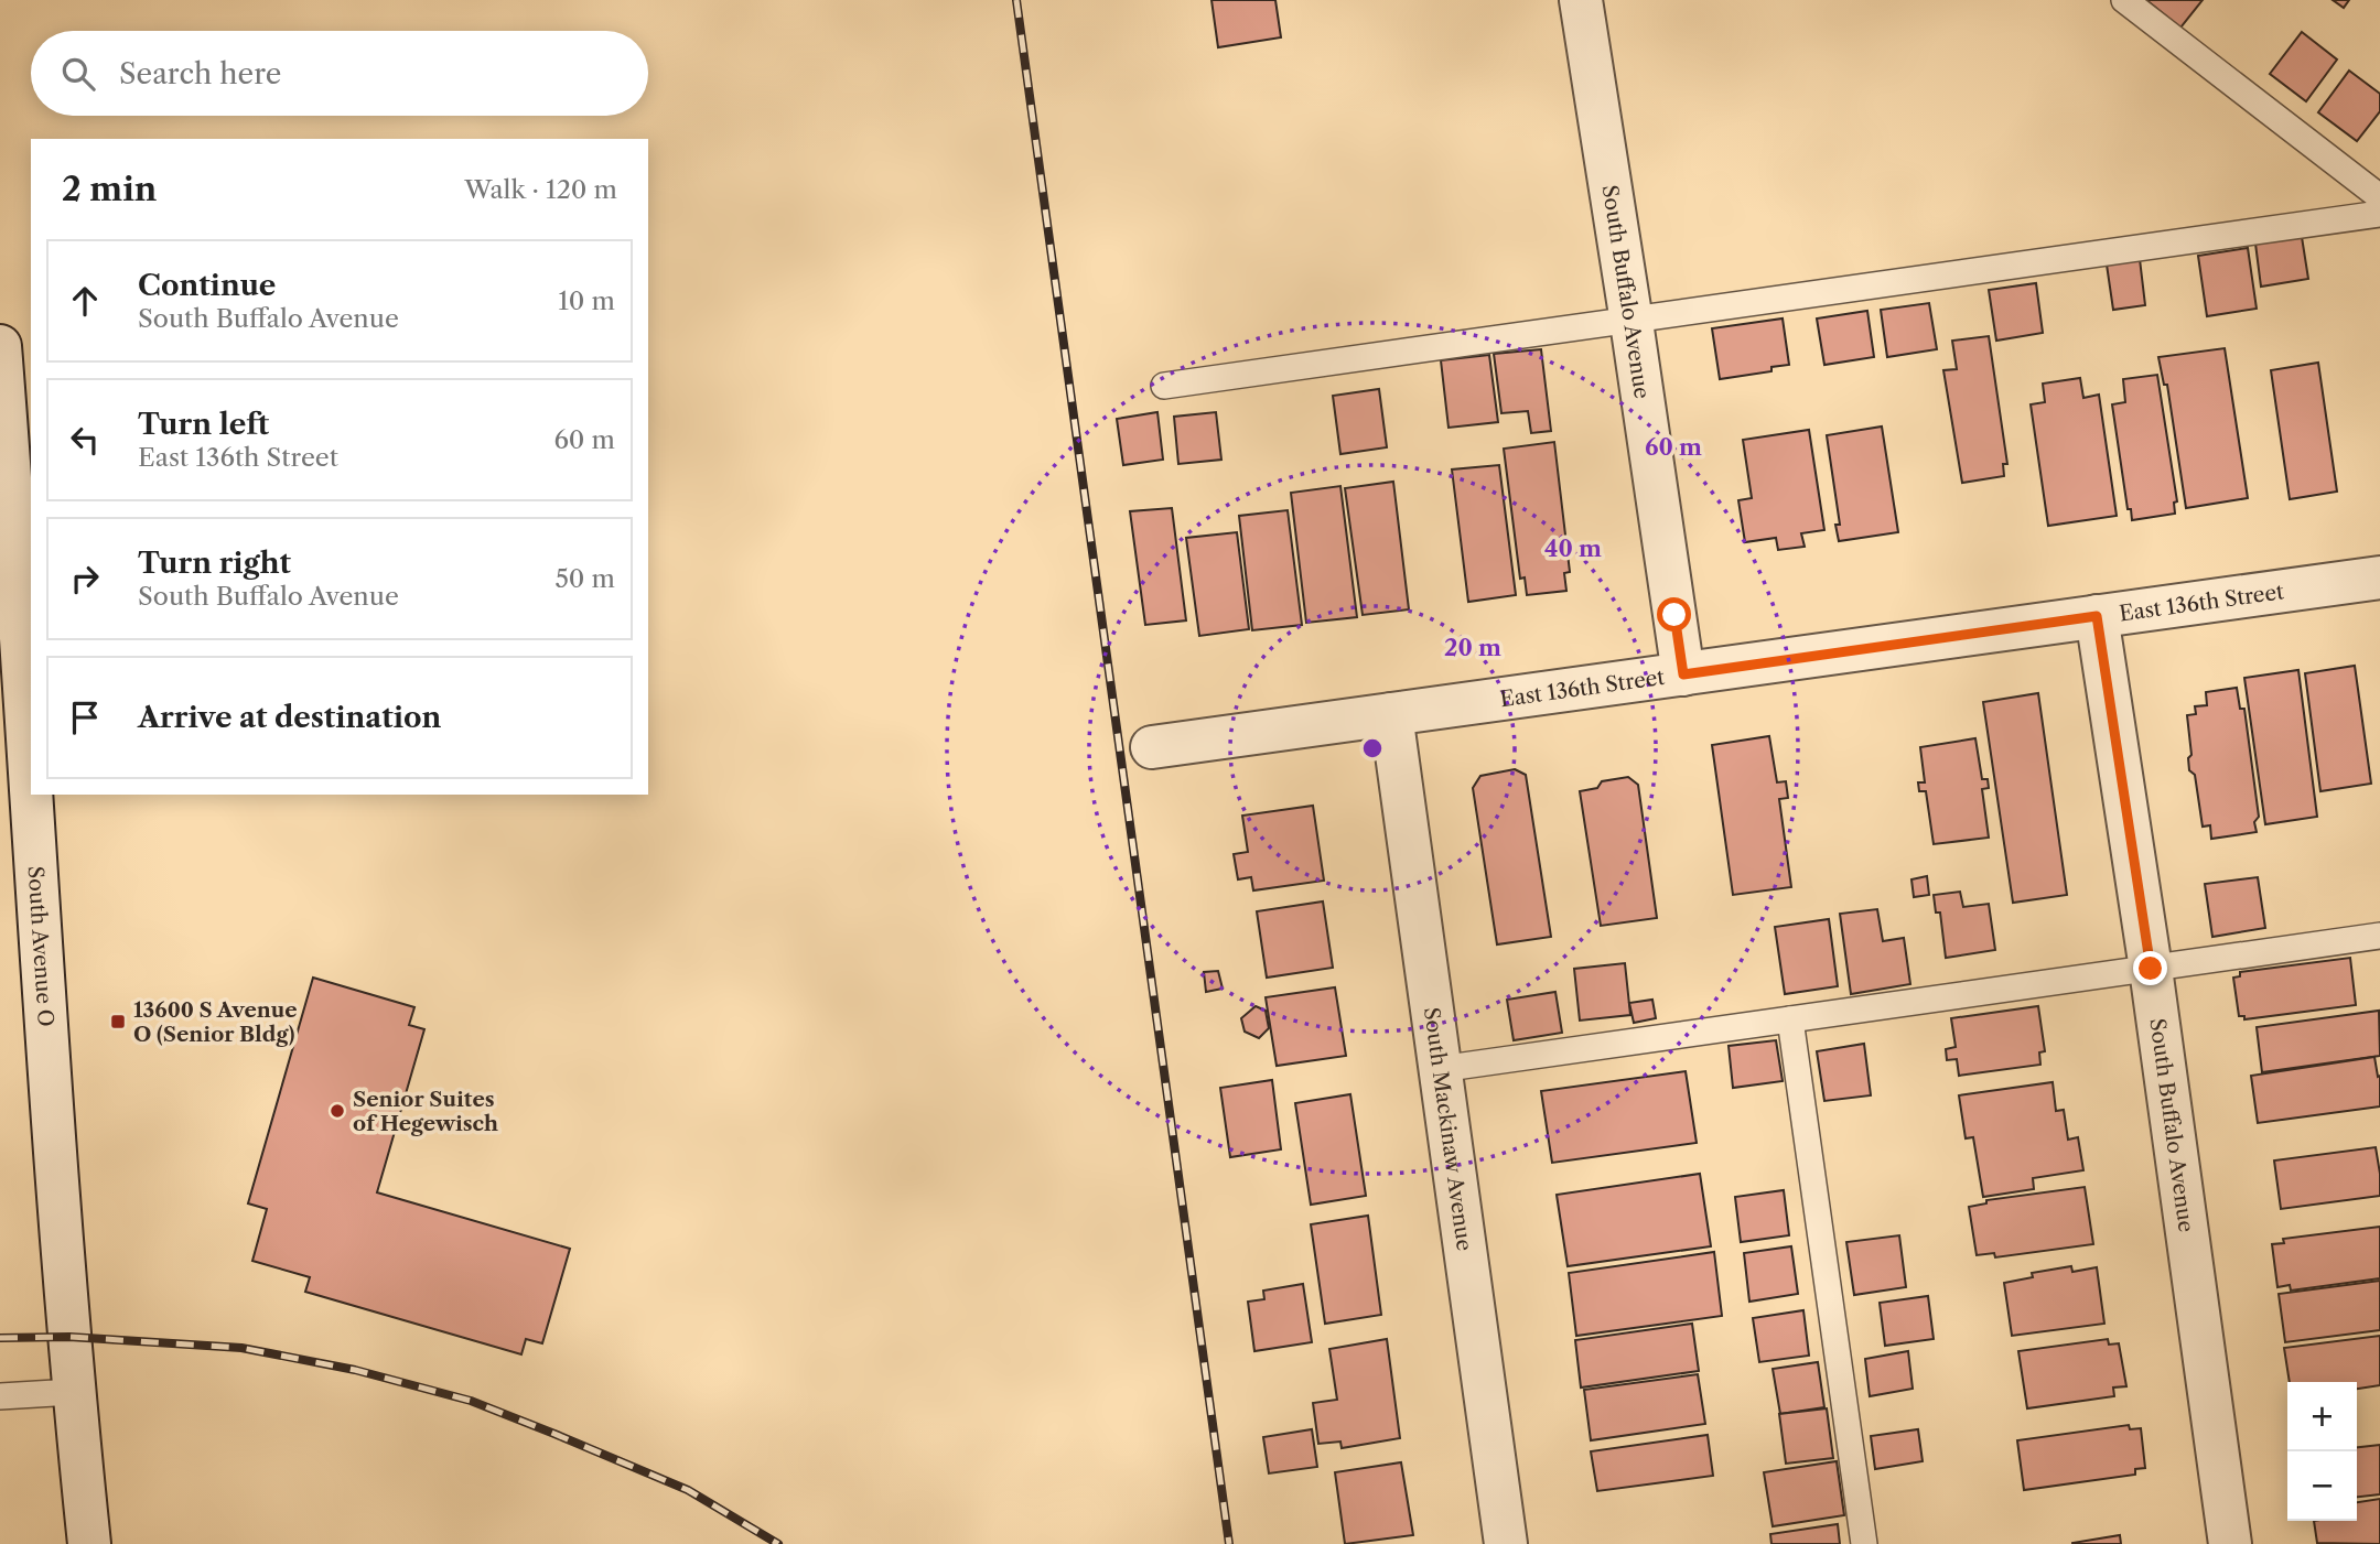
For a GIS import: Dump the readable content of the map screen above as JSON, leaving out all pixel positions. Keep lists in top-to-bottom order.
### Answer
{
  "streets": {
    "street": [
      "South Buffalo Avenue",
      "East 136th Street",
      "South Avenue O",
      "South Mackinaw Avenue"
    ]
  },
  "crossings": [
    ["South Buffalo Avenue", "East 136th Street"],
    ["East 136th Street", "South Mackinaw Avenue"]
  ],
  "places": {
    "transit": ["13600 S Avenue O (Senior Bldg)"],
    "other": ["Senior Suites of Hegewisch"]
  },
  "page": {
    "search": "Search here",
    "heading": ["2 min", "Walk · 120 m"],
    "list": [
      ["Continue", "South Buffalo Avenue", "10 m"],
      ["Turn left", "East 136th Street", "60 m"],
      ["Turn right", "South Buffalo Avenue", "50 m"],
      "Arrive at destination"
    ],
    "map_buttons": ["+", "−"]
  },
  "rings": ["60 m", "40 m", "20 m"]
}
